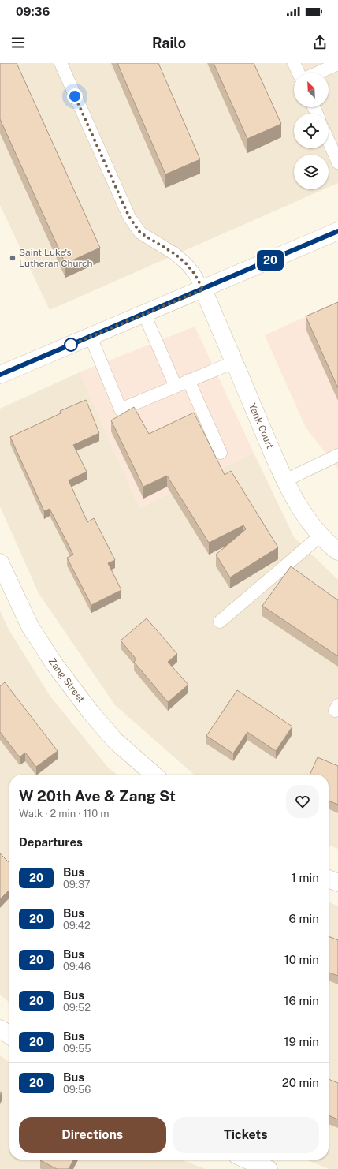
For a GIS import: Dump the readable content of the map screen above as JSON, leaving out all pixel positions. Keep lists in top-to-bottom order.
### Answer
{
  "streets": {
    "street": ["Yank Court", "Zang Street"]
  },
  "places": ["Saint Luke's Lutheran Church"],
  "lines": ["bus line 20"],
  "north": "top left",
  "page": {
    "status": "09:36",
    "header": "Railo",
    "on_map": "20",
    "heading": [
      ["W 20th Ave & Zang St", "Walk · 2 min · 110 m"],
      "Departures"
    ],
    "list": [
      {
        "mark": "20",
        "name": "Bus",
        "note": "09:37",
        "value": "1 min"
      },
      {
        "mark": "20",
        "name": "Bus",
        "note": "09:42",
        "value": "6 min"
      },
      {
        "mark": "20",
        "name": "Bus",
        "note": "09:46",
        "value": "10 min"
      },
      {
        "mark": "20",
        "name": "Bus",
        "note": "09:52",
        "value": "16 min"
      },
      {
        "mark": "20",
        "name": "Bus",
        "note": "09:55",
        "value": "19 min"
      },
      {
        "mark": "20",
        "name": "Bus",
        "note": "09:56",
        "value": "20 min"
      }
    ],
    "buttons": ["Directions", "Tickets"]
  }
}
